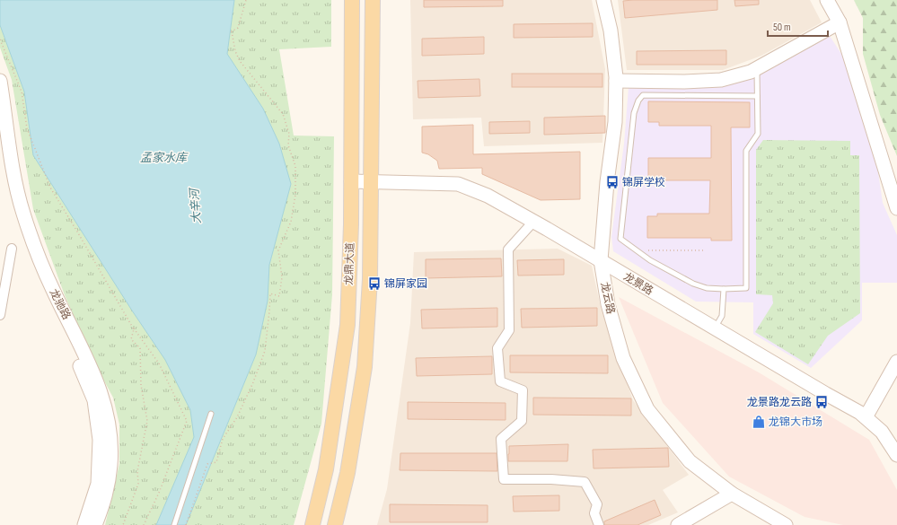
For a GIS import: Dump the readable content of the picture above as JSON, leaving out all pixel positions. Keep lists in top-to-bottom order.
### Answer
{
  "streets": {
    "main road": ["龙鼎大道"],
    "street": ["龙景路", "龙云路", "龙驰路"]
  },
  "crossings": [
    ["龙鼎大道", "龙景路"],
    ["龙景路", "龙云路"]
  ],
  "water": ["孟家水库", "大辛河"],
  "places": {
    "bus stop": ["锦屏学校", "锦屏家园", "龙景路龙云路"],
    "shop": ["龙锦大市场"]
  },
  "scale_bar": "50 m"
}
